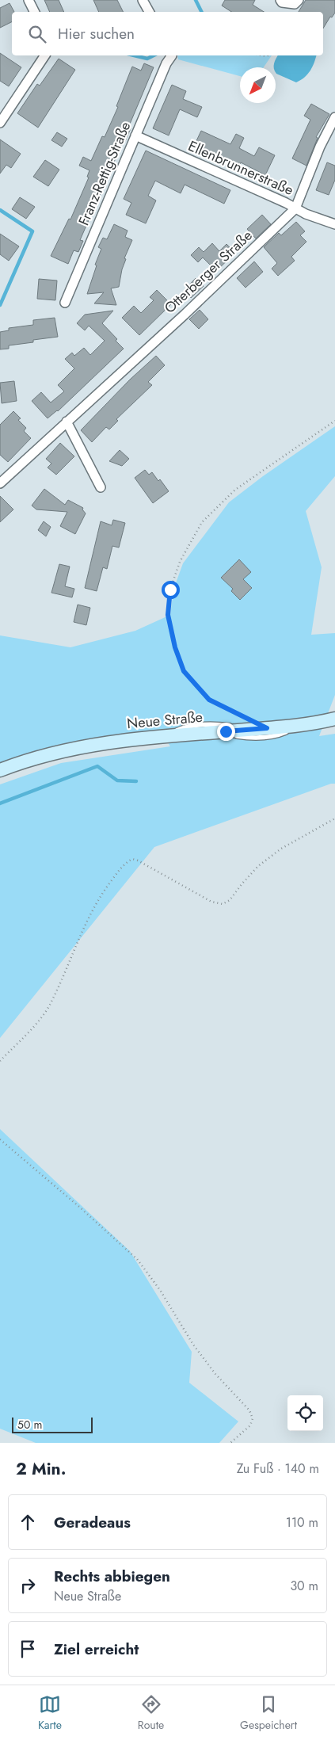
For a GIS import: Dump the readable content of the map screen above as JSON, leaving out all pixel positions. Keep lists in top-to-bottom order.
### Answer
{
  "streets": {
    "main road": ["Neue Straße"],
    "street": ["Ellenbrunnerstraße", "Franz-Rettig-Straße", "Otterberger Straße"]
  },
  "crossings": [
    ["Ellenbrunnerstraße", "Franz-Rettig-Straße"],
    ["Ellenbrunnerstraße", "Otterberger Straße"]
  ],
  "scale_bar": "50 m",
  "north": "bottom left",
  "page": {
    "search": "Hier suchen",
    "scale": "50 m",
    "heading": ["2 Min.", "Zu Fuß · 140 m"],
    "list": [
      ["Geradeaus", "110 m"],
      ["Rechts abbiegen", "Neue Straße", "30 m"],
      "Ziel erreicht"
    ],
    "nav": ["Karte", "Route", "Gespeichert"]
  }
}
